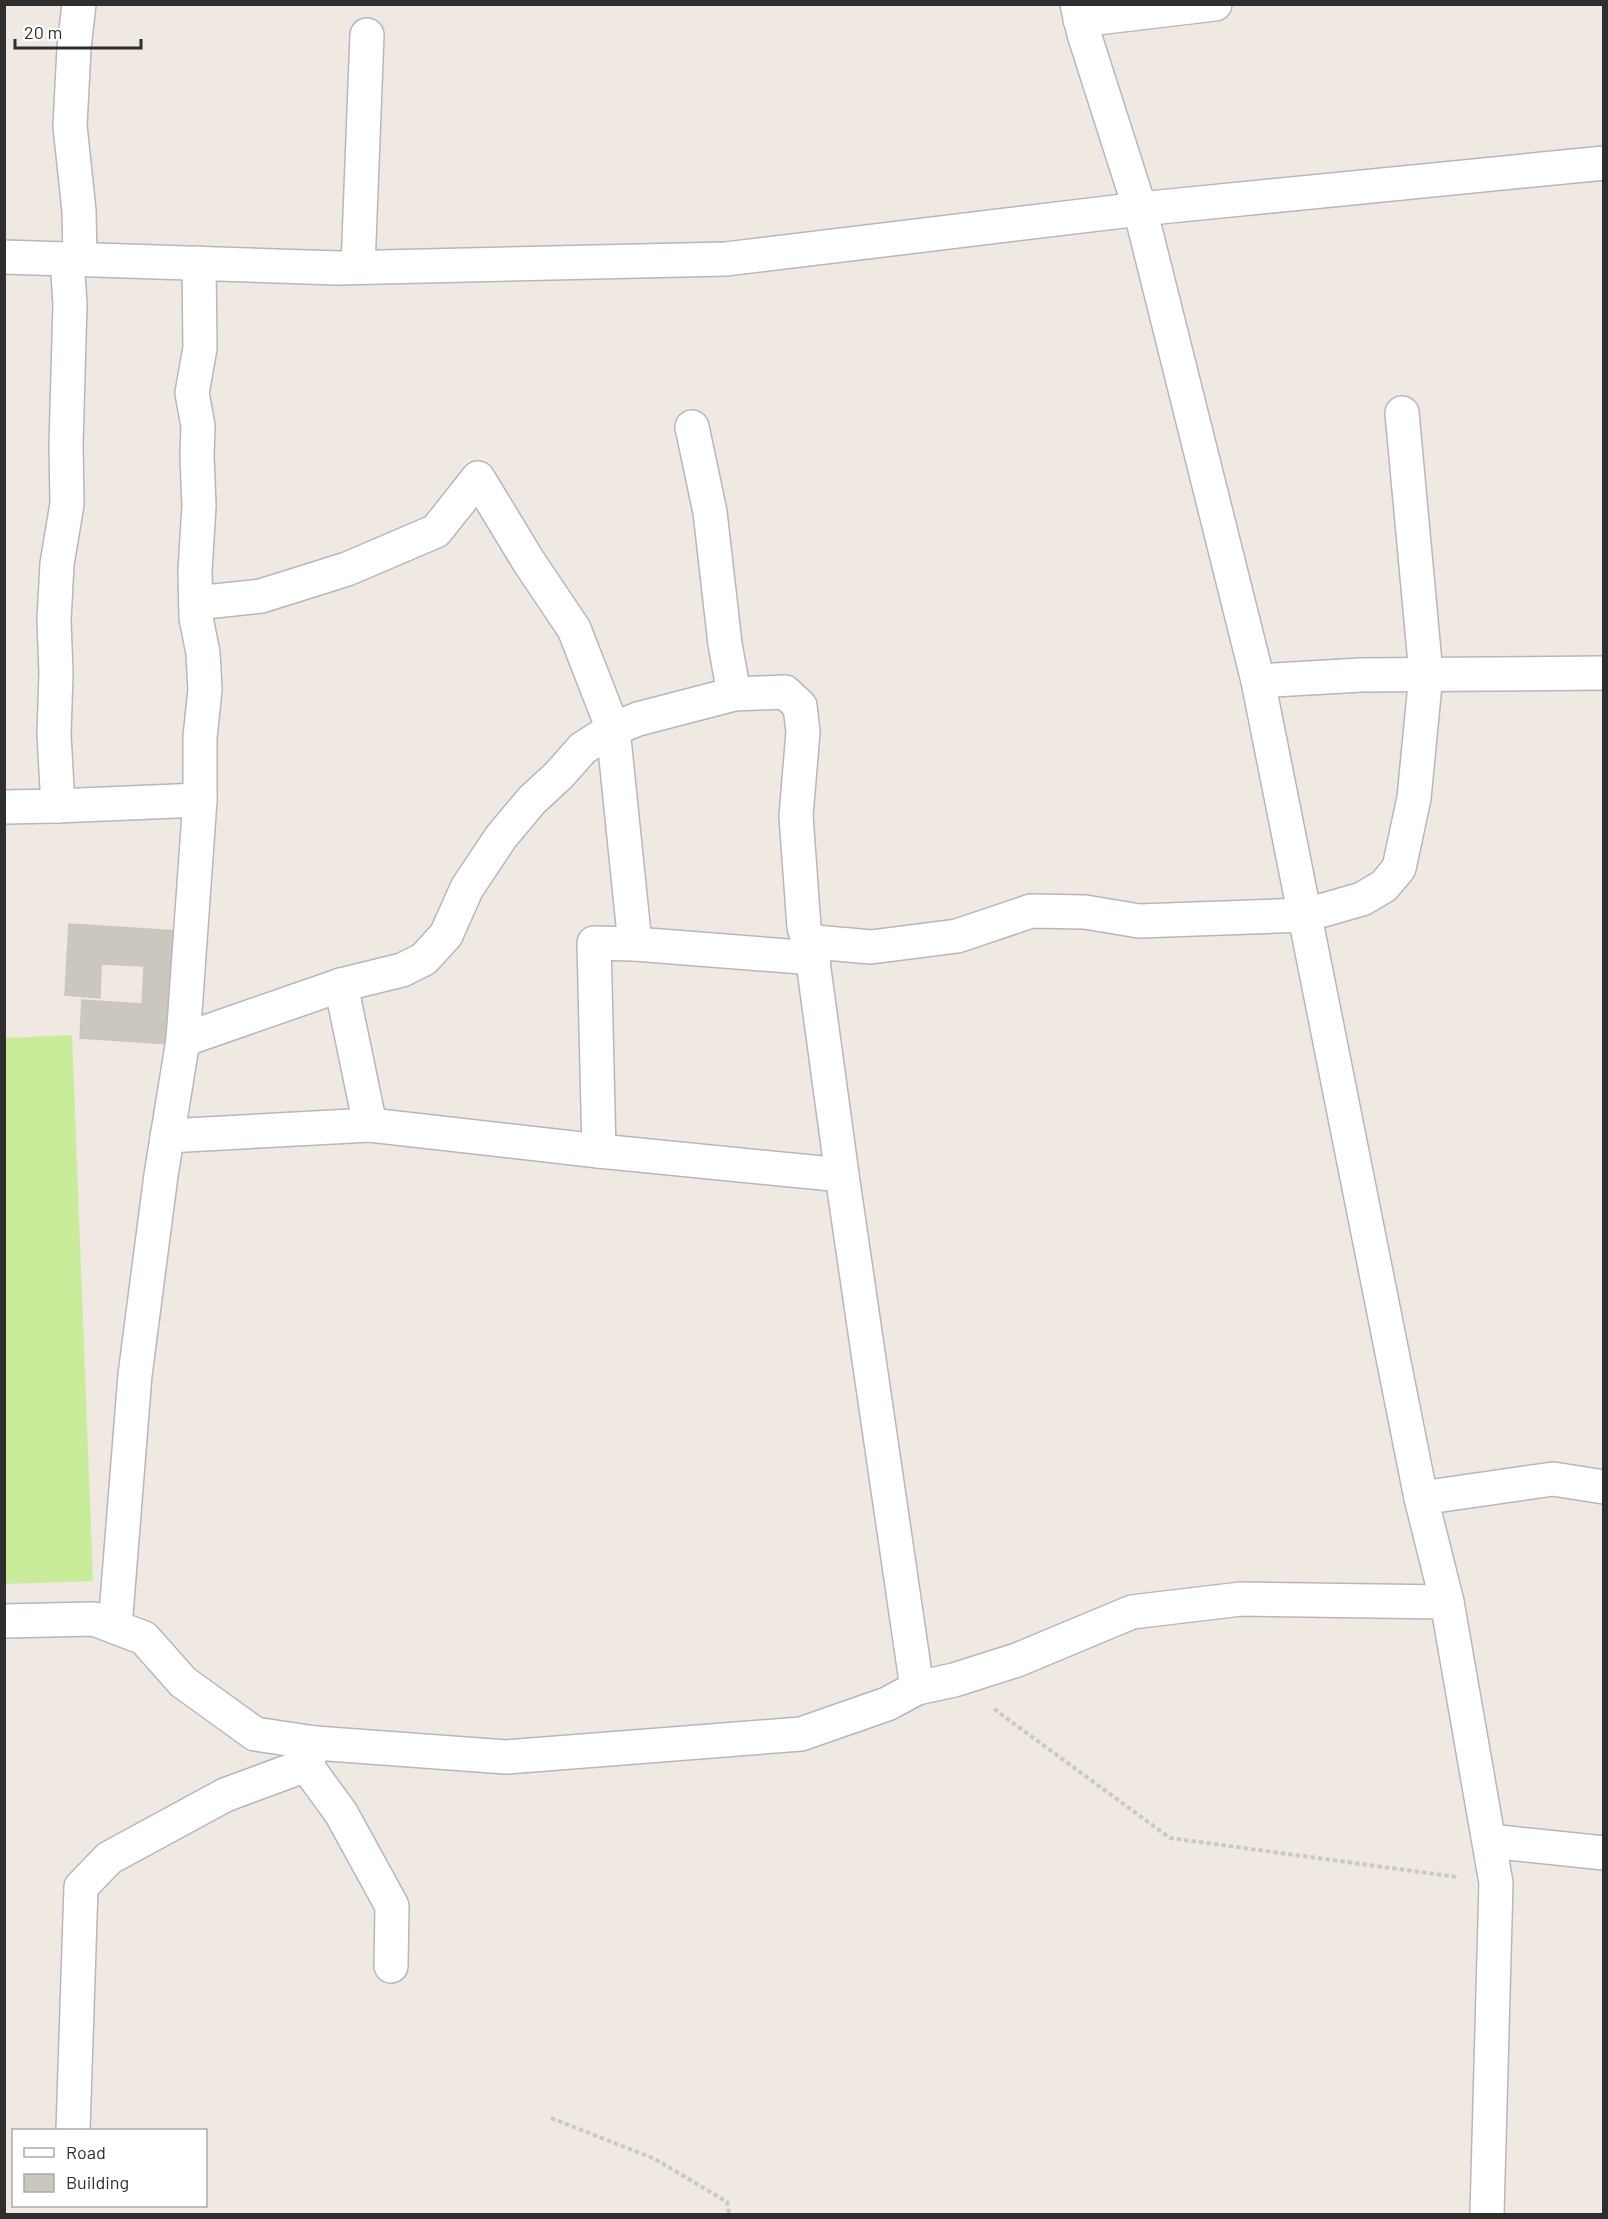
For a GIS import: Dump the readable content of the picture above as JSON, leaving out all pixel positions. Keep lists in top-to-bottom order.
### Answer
{
  "legend": ["Road", "Building"],
  "scale_bar": "20 m"
}
